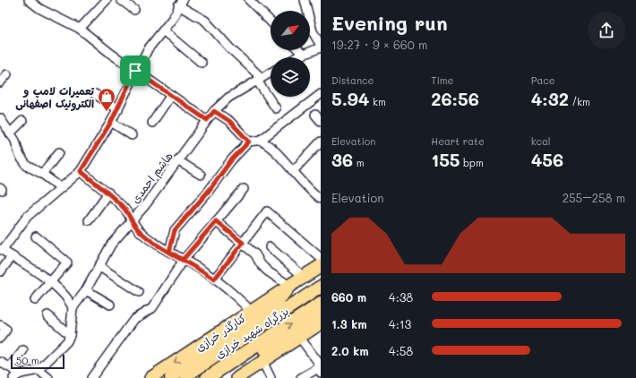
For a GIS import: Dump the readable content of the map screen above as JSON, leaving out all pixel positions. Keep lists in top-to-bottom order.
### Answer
{
  "streets": {
    "highway": ["بزرگراه شهید خرازی"],
    "main road": ["کنارگذر خرازی"],
    "street": ["هاشم احمدی"]
  },
  "places": {
    "shop": ["تعمیرات لامپ و الکترونیک اصفهانی"]
  },
  "scale_bar": "50 m",
  "north": "top right",
  "page": {
    "heading": ["Evening run", "19:27 · 9 × 660 m"],
    "stats": [
      ["Distance", "5.94 km"],
      ["Time", "26:56"],
      ["Pace", "4:32 /km"],
      ["Elevation", "36 m"],
      ["Heart rate", "155 bpm"],
      ["kcal", "456"]
    ],
    "chart": ["Elevation", "255–258 m"],
    "list": [
      {
        "name": "660 m",
        "note": "4:38"
      },
      {
        "name": "1.3 km",
        "note": "4:13"
      },
      {
        "name": "2.0 km",
        "note": "4:58"
      }
    ],
    "scale": "50 m"
  }
}
